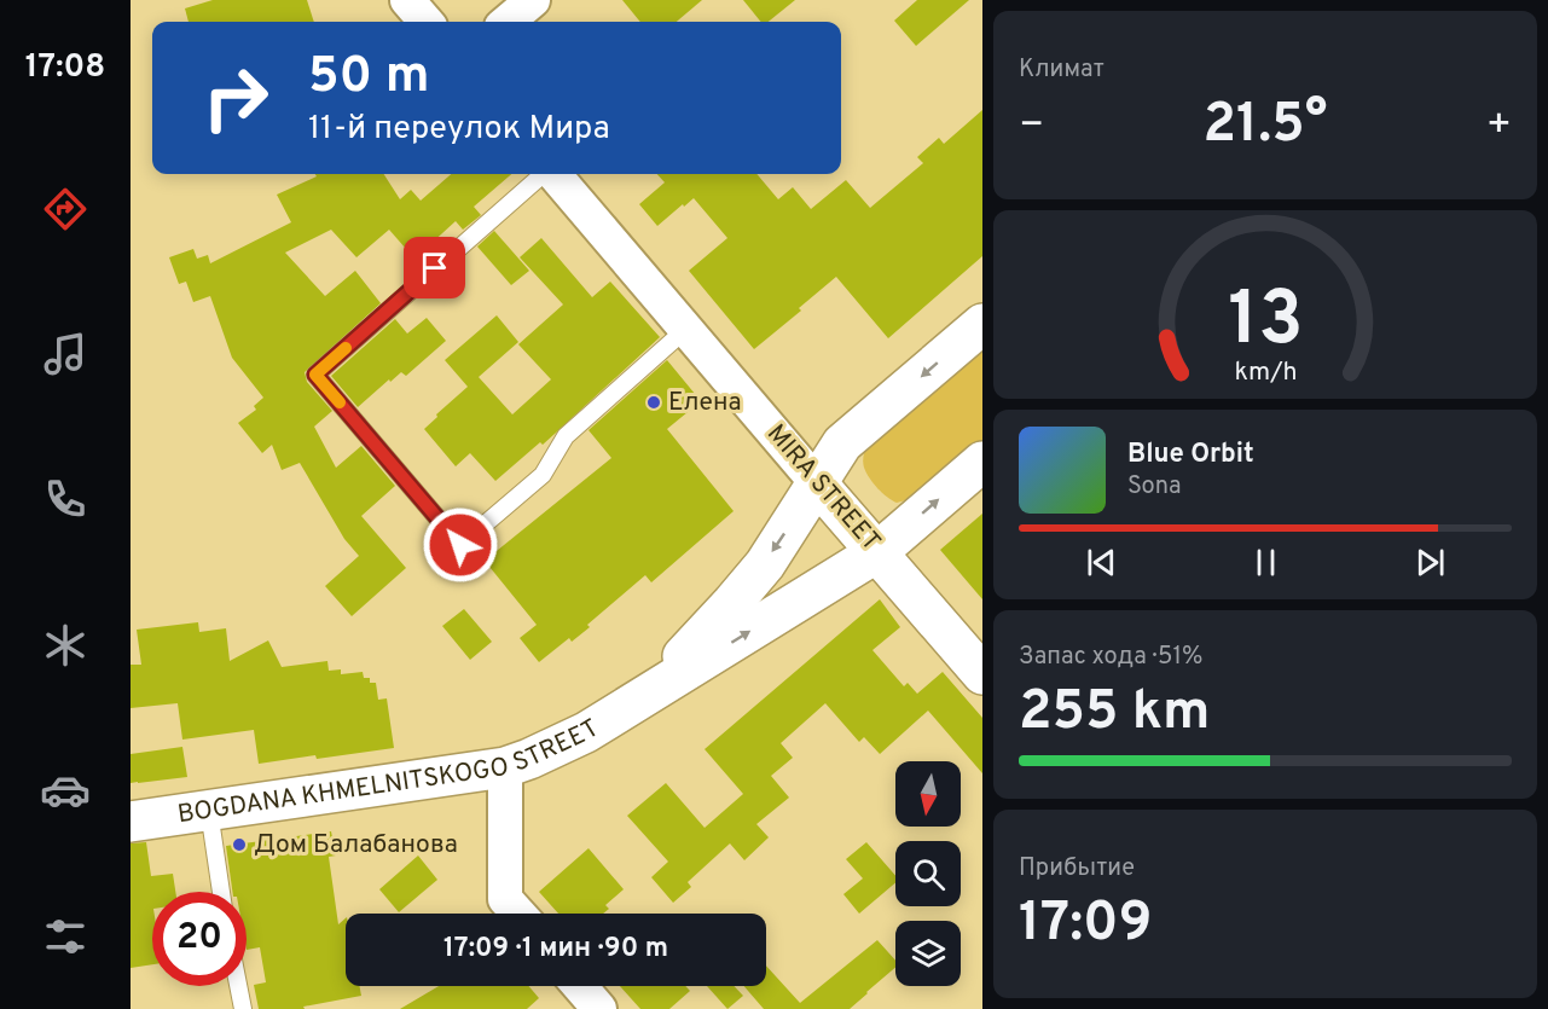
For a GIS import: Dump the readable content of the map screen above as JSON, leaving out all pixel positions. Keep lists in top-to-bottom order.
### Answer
{
  "streets": {
    "main road": ["MIRA STREET", "BOGDANA KHMELNITSKOGO STREET"]
  },
  "crossings": [
    ["MIRA STREET", "BOGDANA KHMELNITSKOGO STREET"]
  ],
  "places": ["Елена", "Дом Балабанова"],
  "north": "bottom",
  "page": {
    "tabs": "17:08",
    "tile": [
      "Климат",
      ["Запас хода · 51%", "255 km"],
      ["Прибытие", "17:09"]
    ],
    "turn": ["50 m", "11-й переулок Мира"],
    "heat": ["−", "21.5°", "+"],
    "song": ["Blue Orbit", "Sona"],
    "limit": "20",
    "trip": "17:09 · 1 мин · 90 m",
    "gauge": ["13", "km/h"]
  }
}
